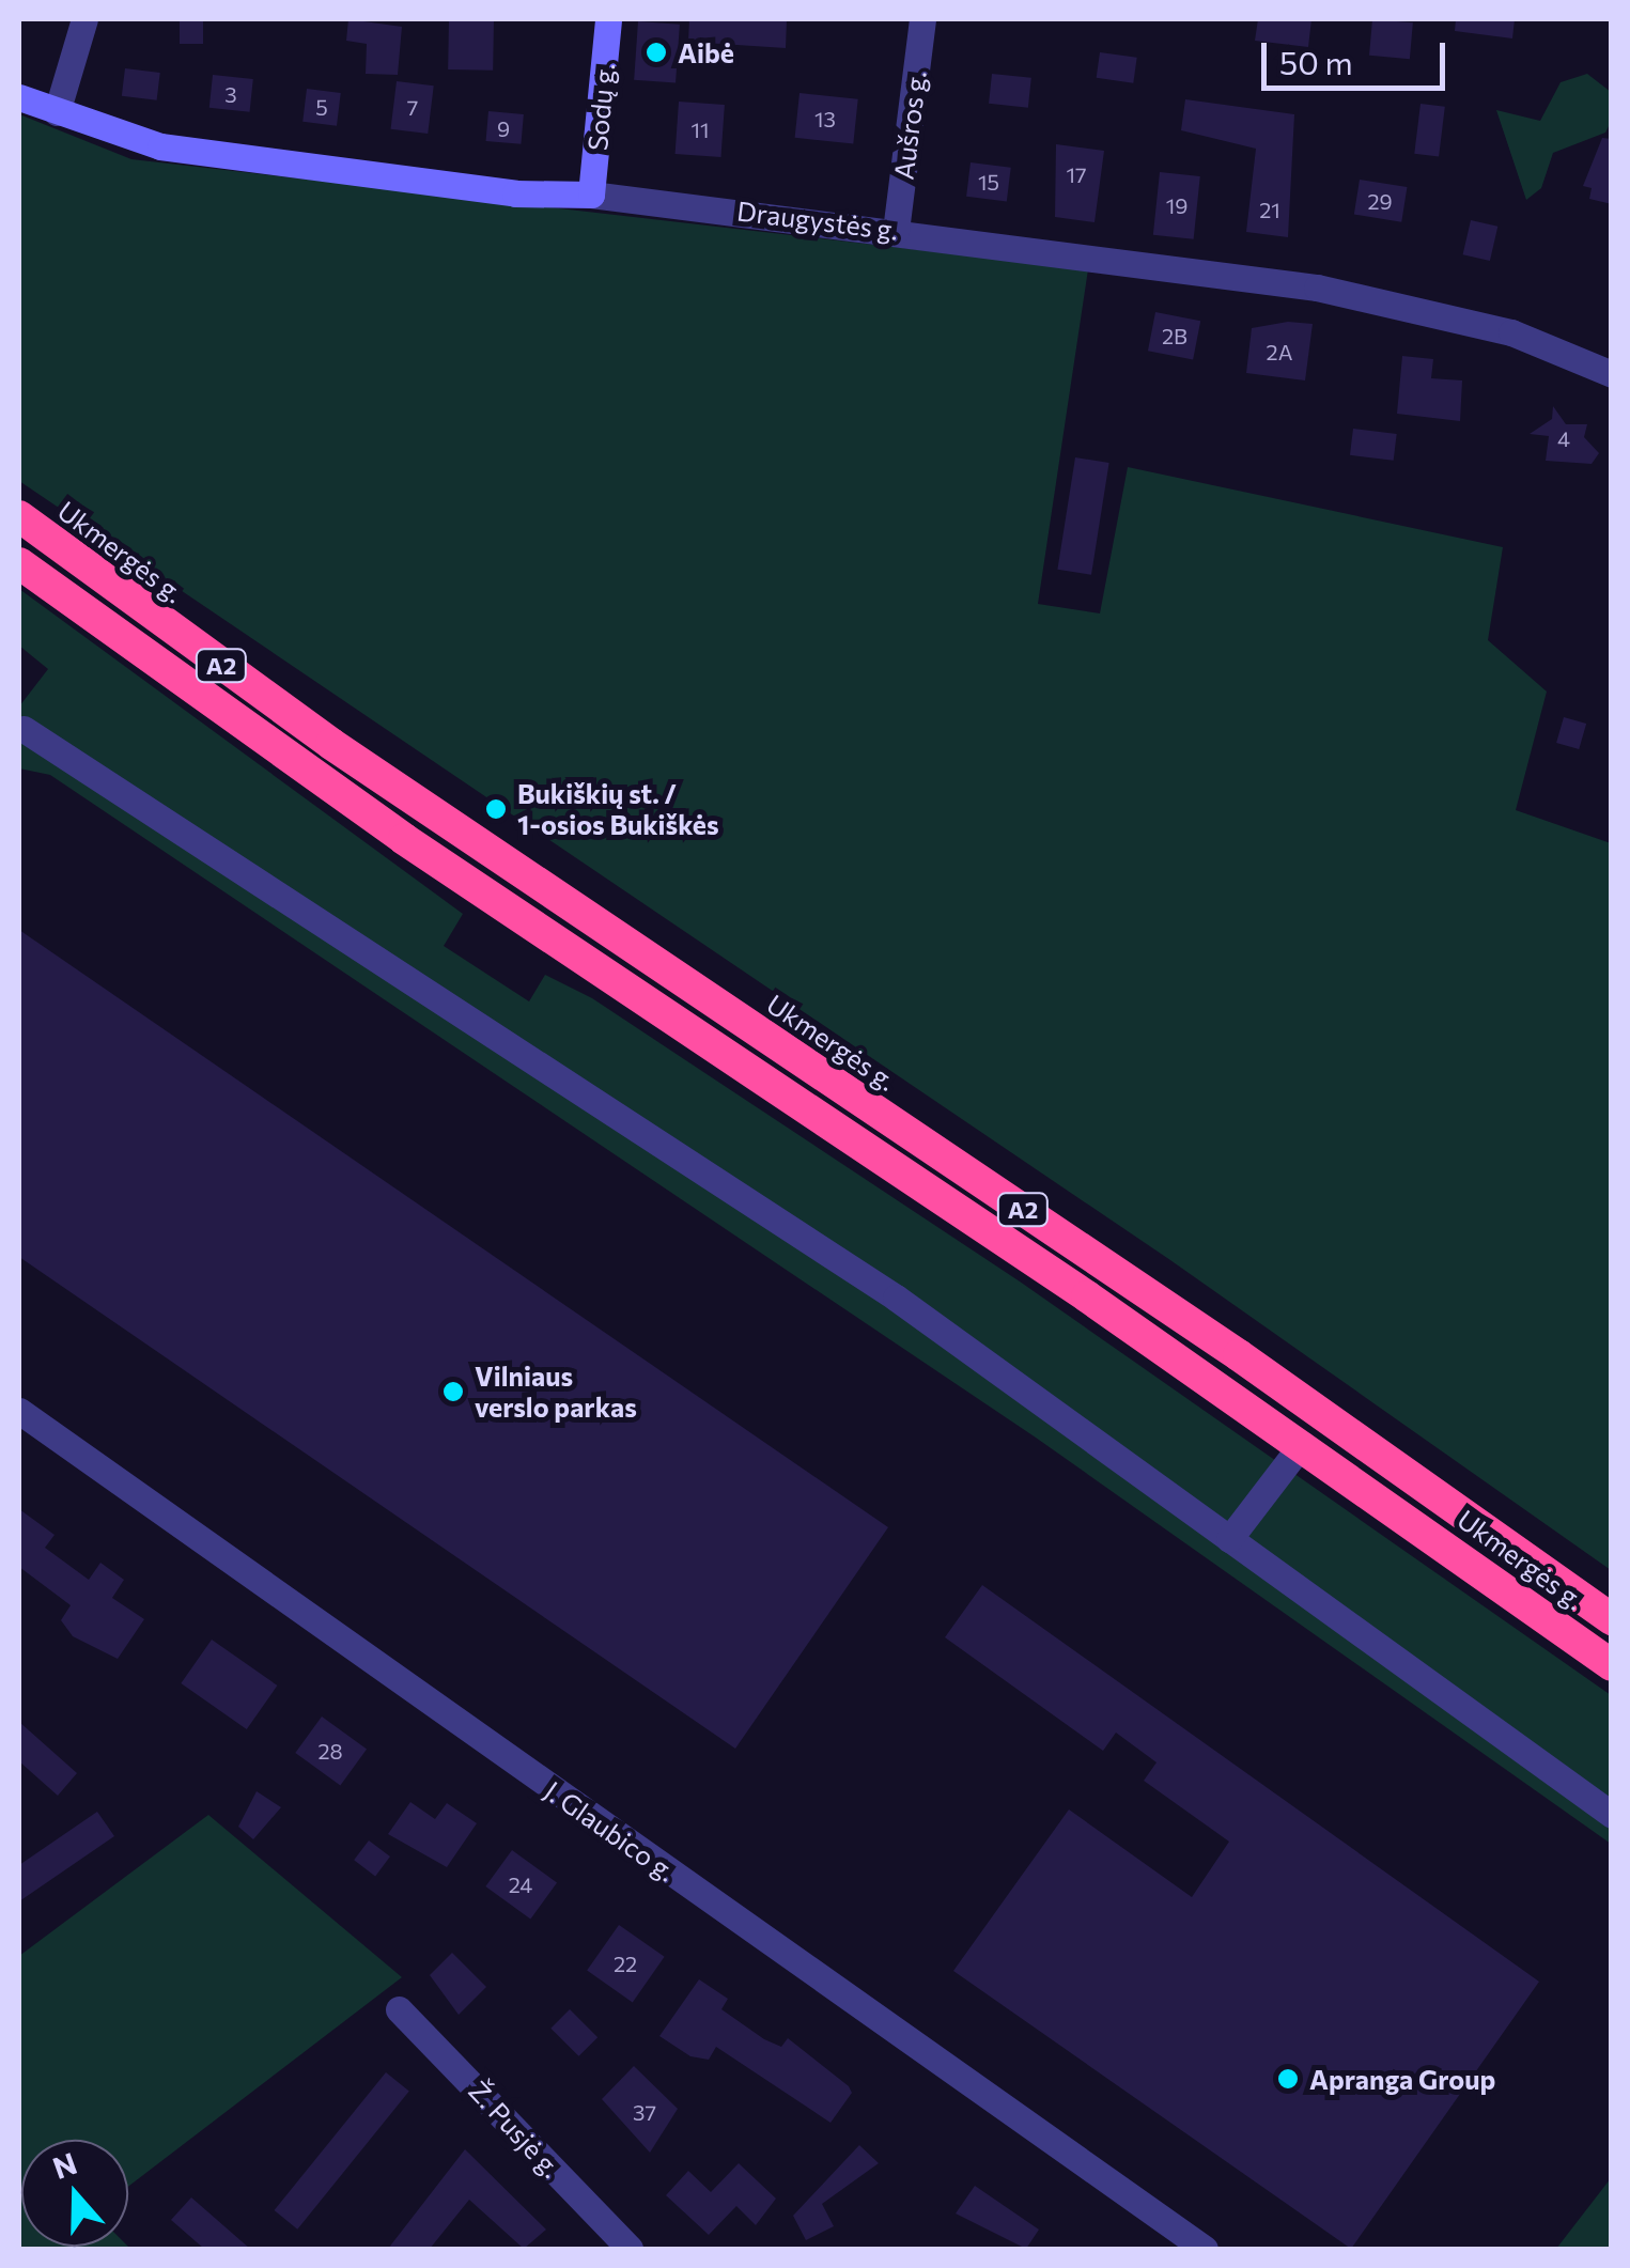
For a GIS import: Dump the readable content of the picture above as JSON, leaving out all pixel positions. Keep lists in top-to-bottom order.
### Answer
{
  "streets": {
    "highway": ["Ukmergės g.", "A2"],
    "street": [
      "Sodų g.",
      "Aušros g.",
      "Draugystės g.",
      "J. Glaubico g.",
      "Ž. Pusjė g."
    ]
  },
  "crossings": [
    ["Sodų g.", "Draugystės g."],
    ["Aušros g.", "Draugystės g."]
  ],
  "places": [
    "Aibė",
    "Bukiškių st. / 1-osios Bukiškės",
    "Vilniaus verslo parkas",
    "Apranga Group"
  ],
  "house_numbers": [
    "3",
    "5",
    "7",
    "13",
    "9",
    "11",
    "17",
    "15",
    "29",
    "19",
    "21",
    "2B",
    "2A",
    "4",
    "28",
    "24",
    "22",
    "37"
  ],
  "scale_bar": "50 m",
  "north": "top"
}
